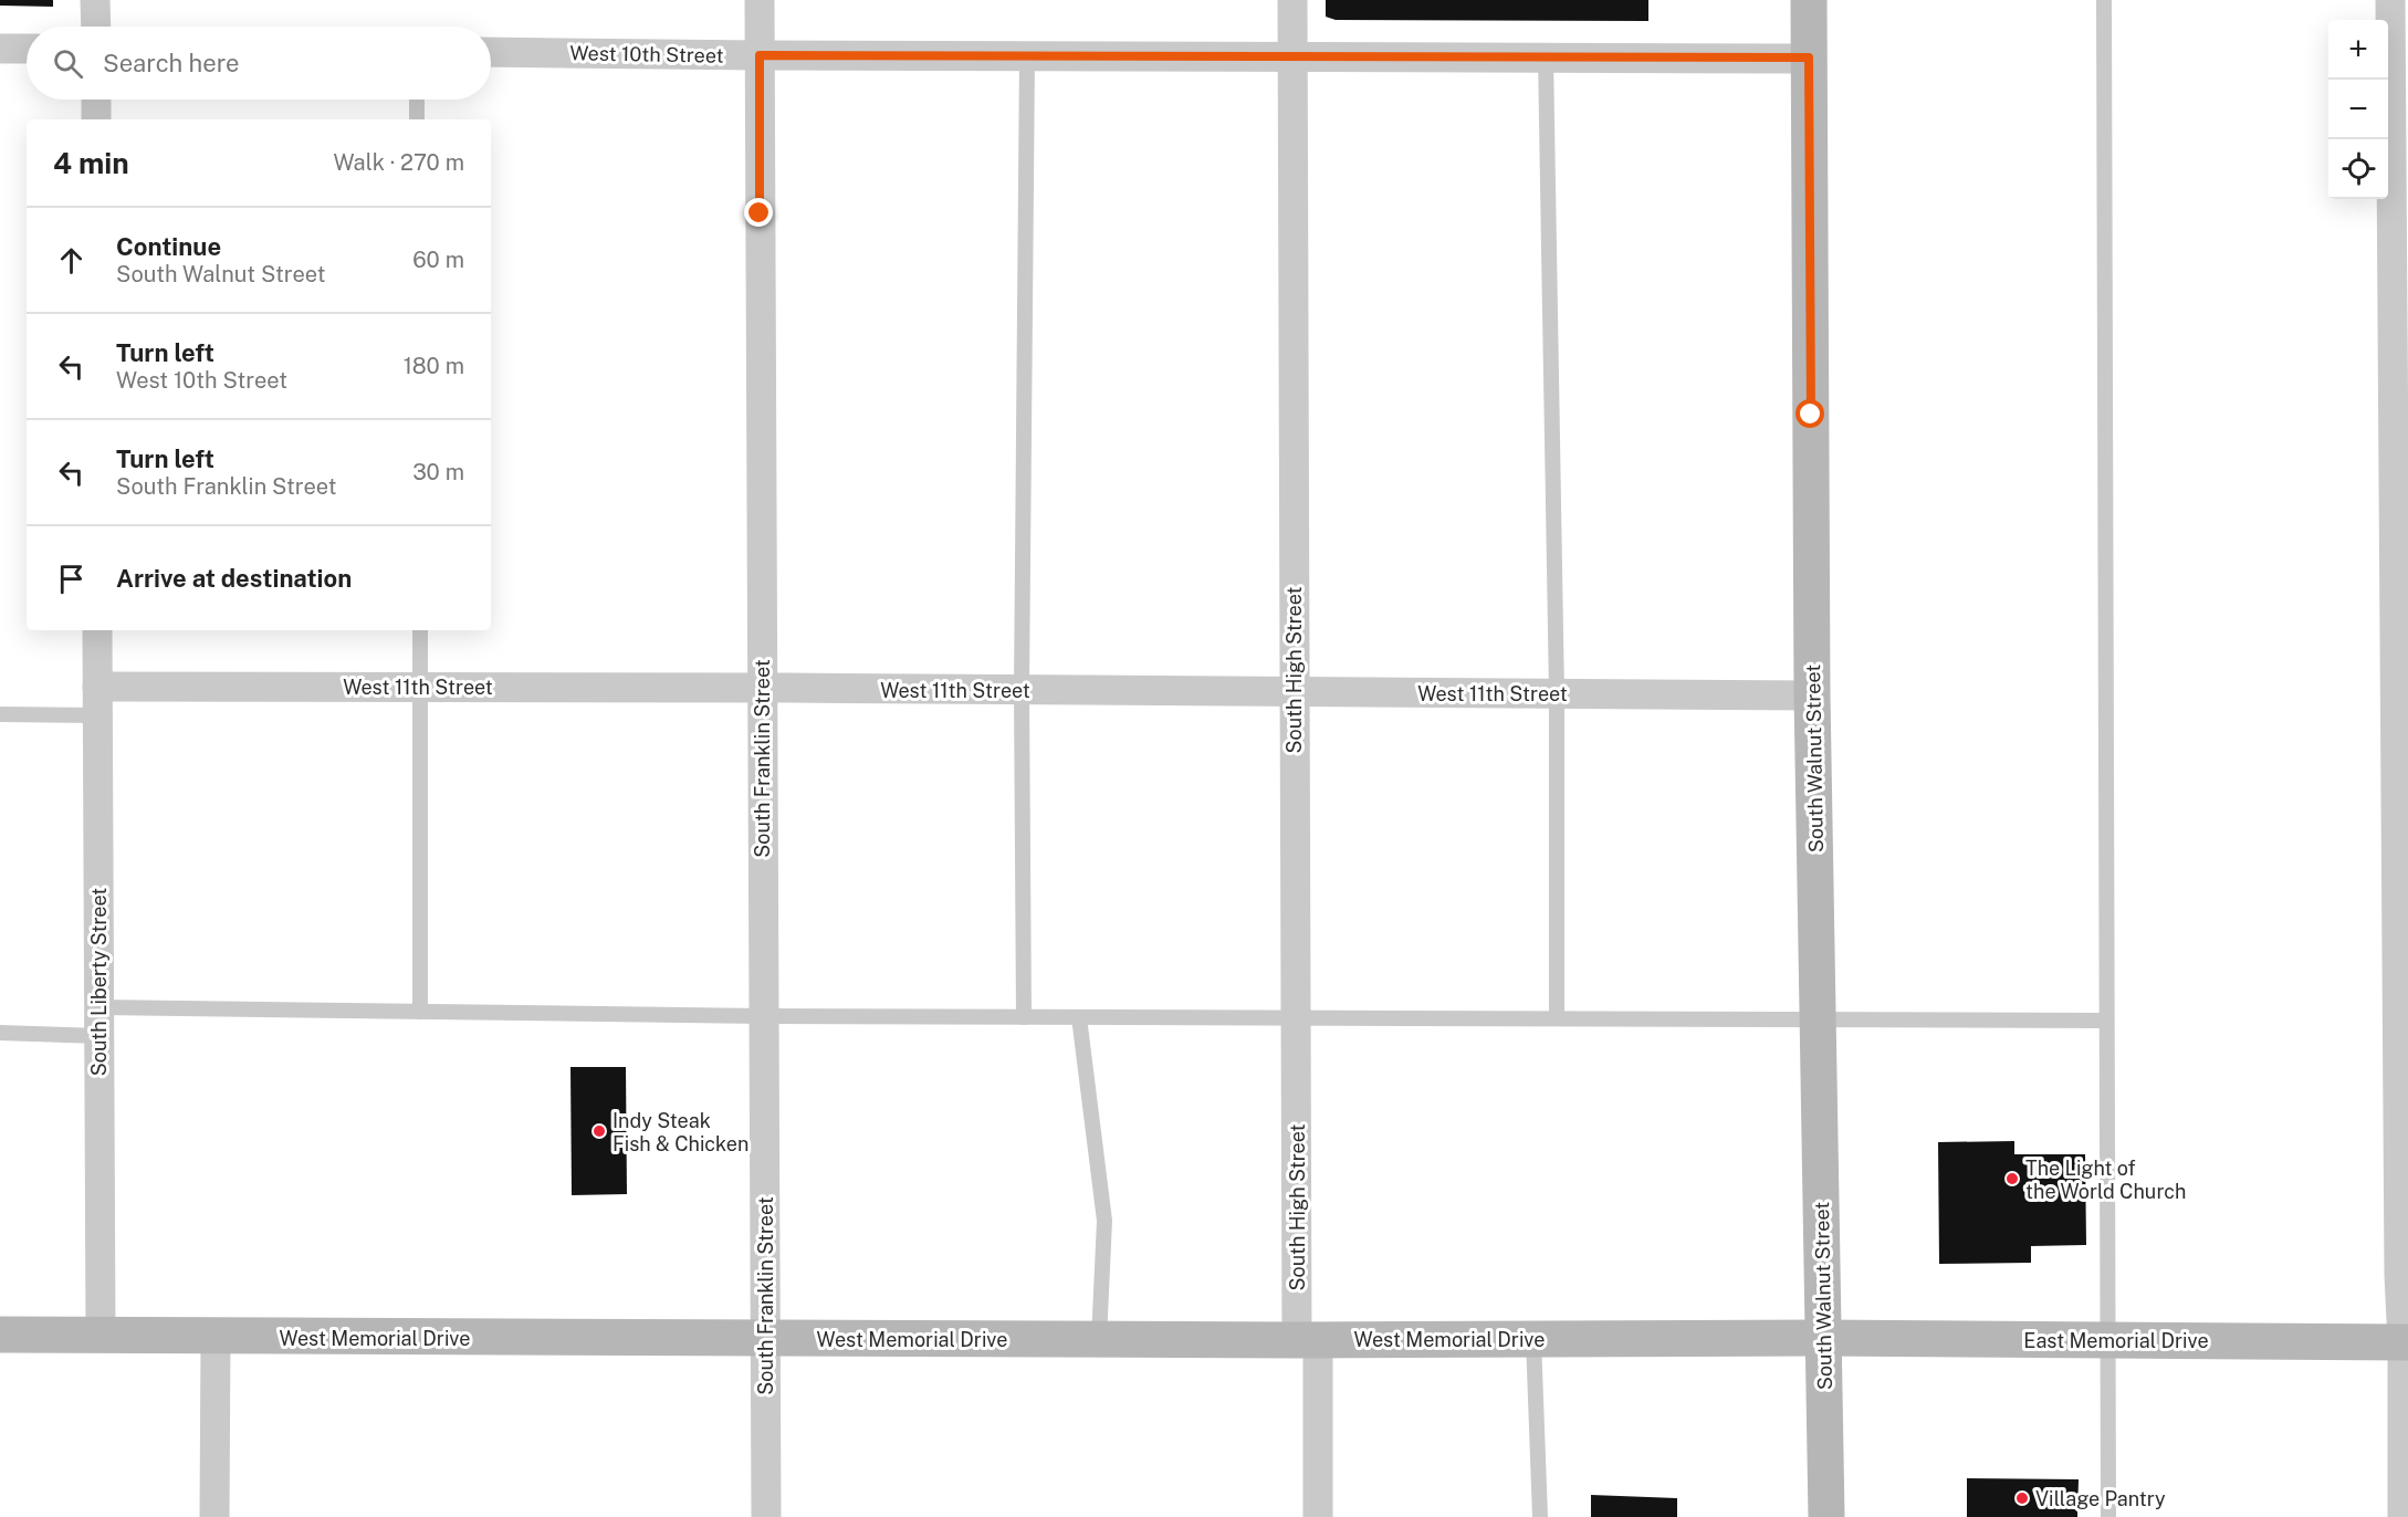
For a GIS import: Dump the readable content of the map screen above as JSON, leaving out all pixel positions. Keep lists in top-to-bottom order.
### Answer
{
  "streets": {
    "main road": ["South Walnut Street", "West Memorial Drive", "East Memorial Drive"],
    "street": [
      "West 10th Street",
      "South High Street",
      "West 11th Street",
      "South Franklin Street",
      "South Liberty Street"
    ]
  },
  "crossings": [
    ["West 10th Street", "South High Street"],
    ["West 10th Street", "South Franklin Street"],
    ["West 10th Street", "South Walnut Street"],
    ["South High Street", "West 11th Street"],
    ["South High Street", "West Memorial Drive"],
    ["West 11th Street", "South Franklin Street"],
    ["West 11th Street", "South Walnut Street"],
    ["West 11th Street", "South Liberty Street"],
    ["South Franklin Street", "West Memorial Drive"],
    ["South Walnut Street", "West Memorial Drive"],
    ["South Walnut Street", "East Memorial Drive"],
    ["South Liberty Street", "West Memorial Drive"],
    ["West Memorial Drive", "East Memorial Drive"]
  ],
  "places": ["Indy Steak Fish & Chicken", "The Light of the World Church", "Village Pantry"],
  "page": {
    "map_buttons": ["+", "−"],
    "search": "Search here",
    "heading": ["4 min", "Walk · 270 m"],
    "list": [
      ["Continue", "South Walnut Street", "60 m"],
      ["Turn left", "West 10th Street", "180 m"],
      ["Turn left", "South Franklin Street", "30 m"],
      "Arrive at destination"
    ]
  }
}
